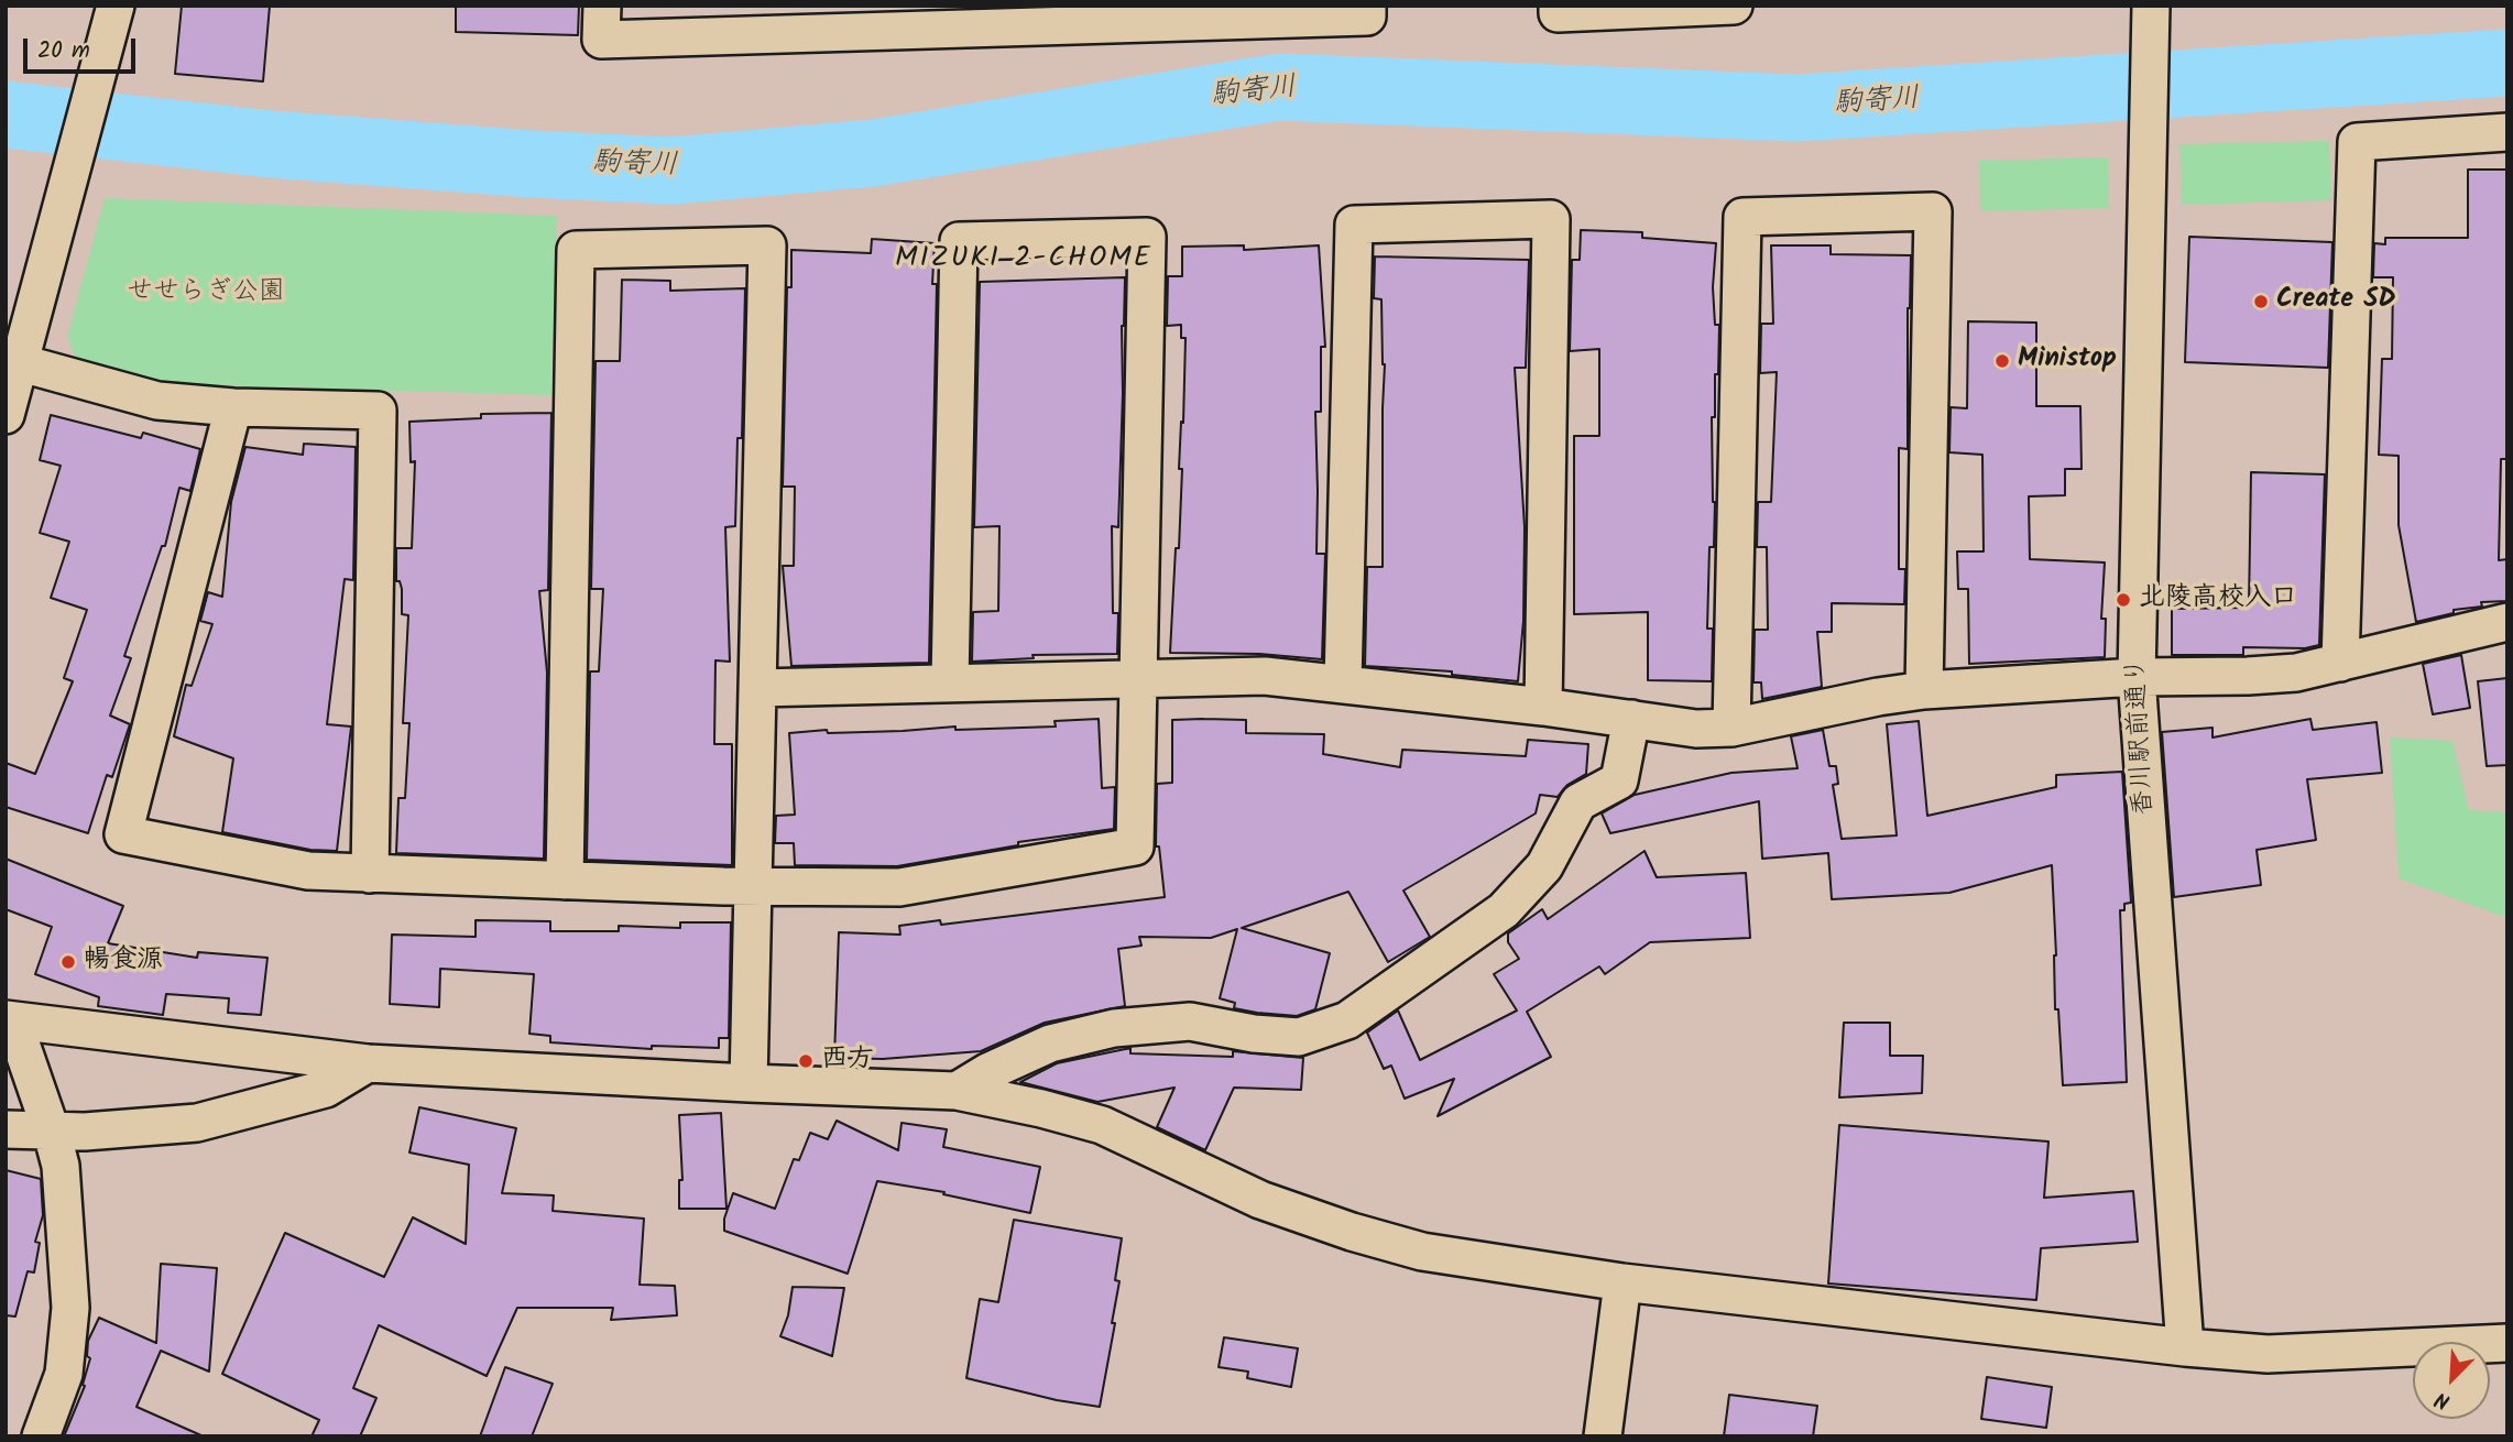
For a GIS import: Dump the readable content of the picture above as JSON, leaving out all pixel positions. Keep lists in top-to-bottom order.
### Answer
{
  "streets": {
    "street": ["香川駅前通り"]
  },
  "districts": ["MIZUKI 2-CHOME"],
  "water": ["駒寄川"],
  "parks": ["せせらぎ公園"],
  "places": [
    "Create SD",
    "Ministop",
    "北陵高校入口",
    "暢食源",
    "西方"
  ],
  "scale_bar": "20 m",
  "north": "bottom left"
}
